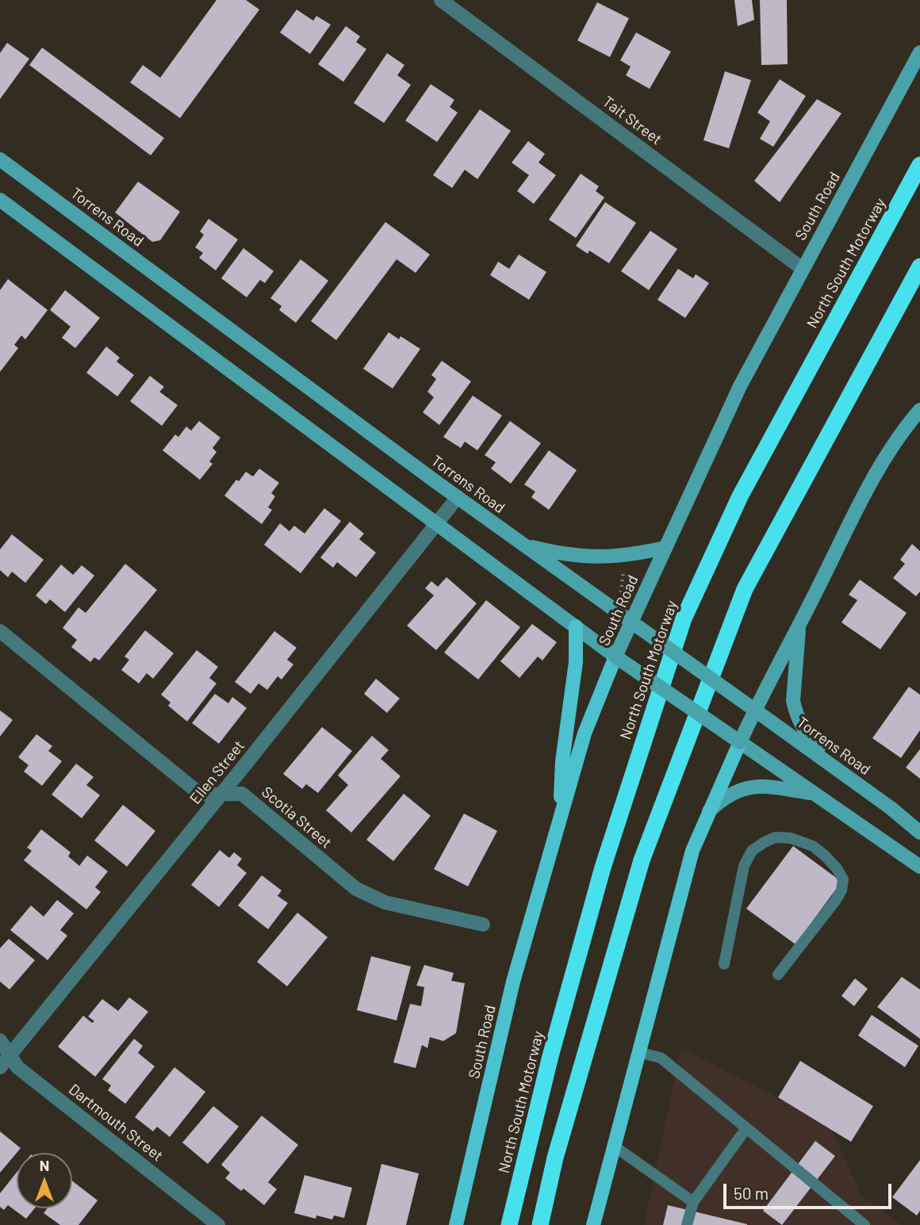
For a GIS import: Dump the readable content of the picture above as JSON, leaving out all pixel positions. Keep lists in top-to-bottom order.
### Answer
{
  "streets": {
    "highway": ["North South Motorway"],
    "main road": ["South Road", "Torrens Road"],
    "street": [
      "Tait Street",
      "Ellen Street",
      "Scotia Street",
      "Dartmouth Street"
    ]
  },
  "crossings": [
    ["Tait Street", "South Road"],
    ["South Road", "Torrens Road"],
    ["Torrens Road", "Ellen Street"],
    ["Ellen Street", "Scotia Street"],
    ["Ellen Street", "Dartmouth Street"]
  ],
  "scale_bar": "50 m",
  "north": "top"
}
